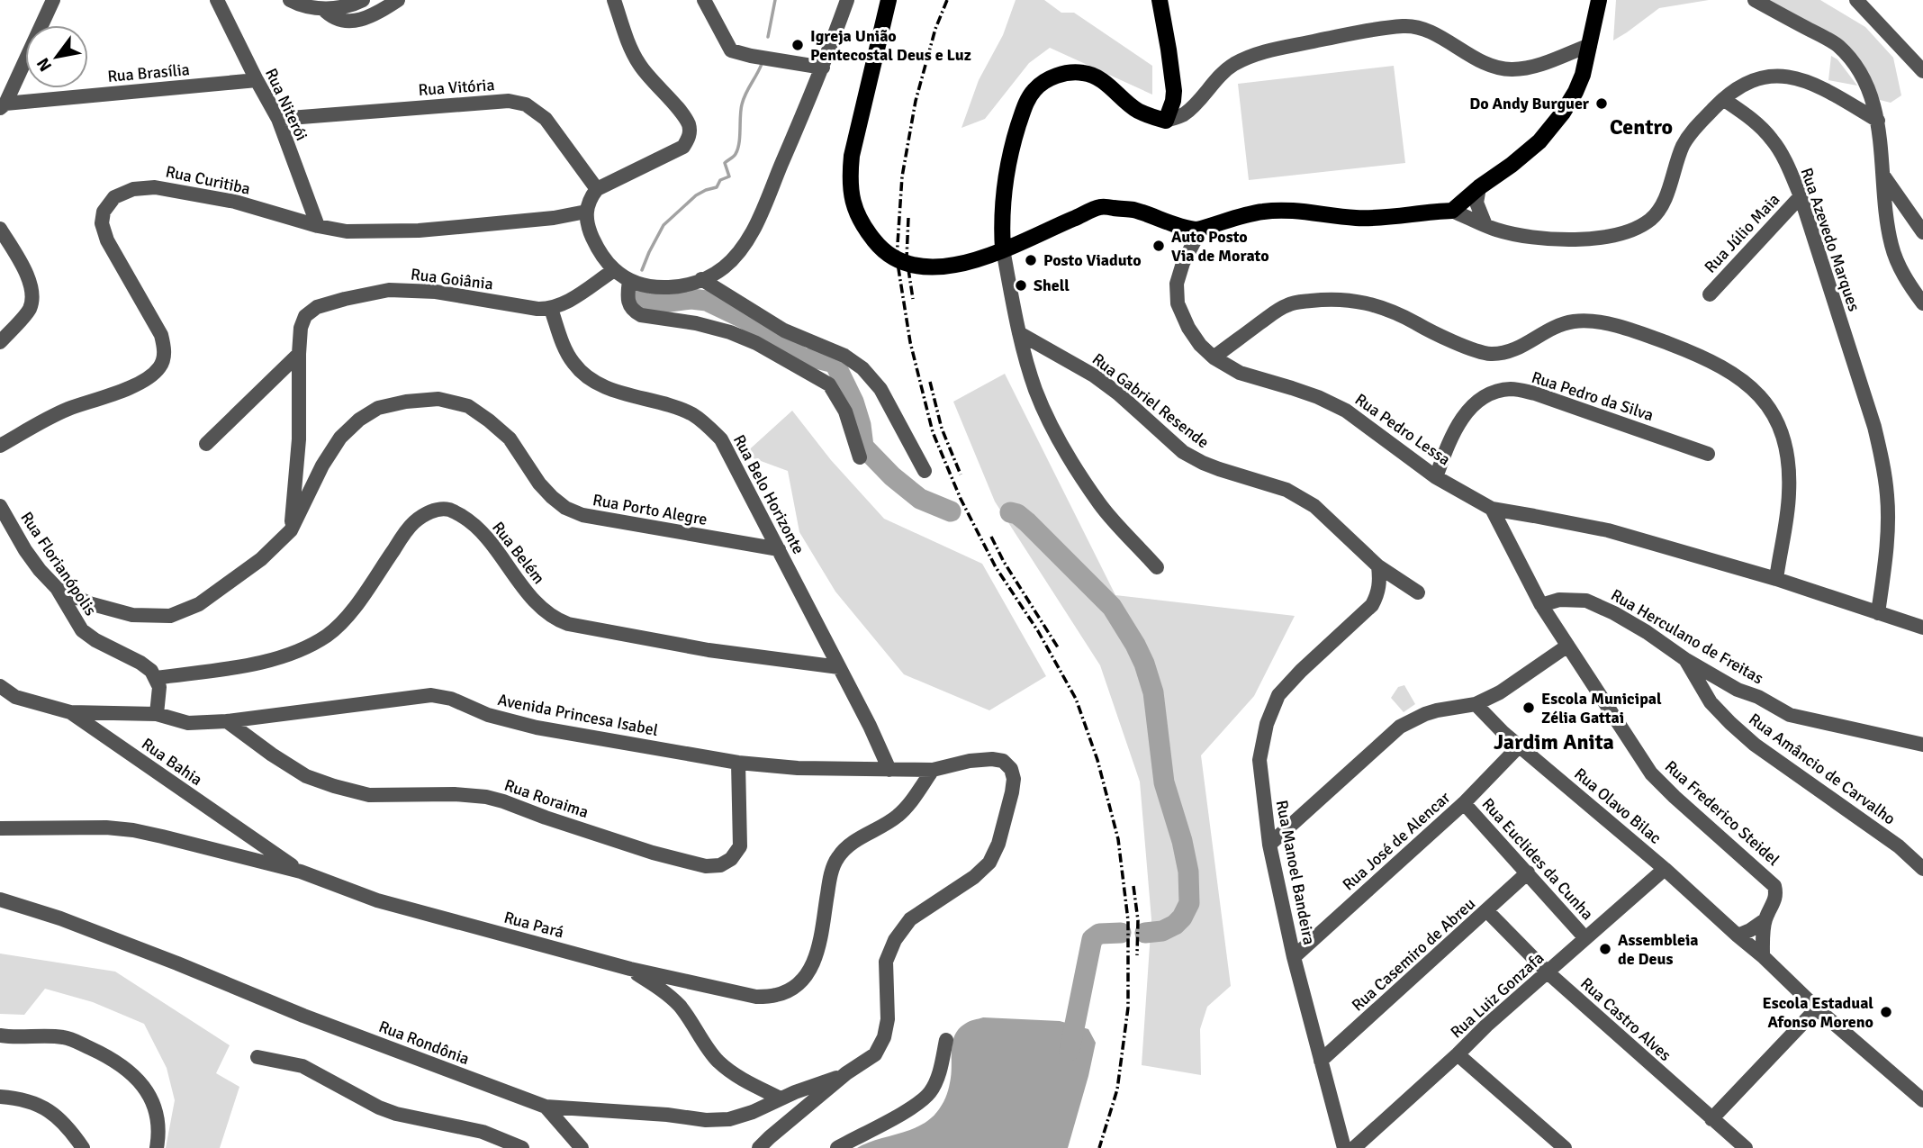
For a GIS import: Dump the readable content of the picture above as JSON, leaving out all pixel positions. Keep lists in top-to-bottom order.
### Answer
{
  "streets": {
    "street": [
      "Rua Brasília",
      "Rua Vitória",
      "Rua Niterói",
      "Rua Curitiba",
      "Rua Júlio Maia",
      "Rua Azevedo Marques",
      "Rua Goiânia",
      "Rua Pedro da Silva",
      "Rua Gabriel Resende",
      "Rua Pedro Lessa",
      "Rua Belo Horizonte",
      "Rua Porto Alegre",
      "Rua Belém",
      "Rua Florianópolis",
      "Rua Herculano de Freitas",
      "Avenida Princesa Isabel",
      "Rua Bahia",
      "Rua Amâncio de Carvalho",
      "Rua Roraima",
      "Rua Olavo Bilac",
      "Rua Frederico Steidel",
      "Rua José de Alencar",
      "Rua Euclides da Cunha",
      "Rua Manoel Bandeira",
      "Rua Pará",
      "Rua Casemiro de Abreu",
      "Rua Luiz Gonzafa",
      "Rua Castro Alves",
      "Rua Rondônia"
    ]
  },
  "crossings": [
    ["Rua Brasília", "Rua Niterói"],
    ["Rua Vitória", "Rua Niterói"],
    ["Rua Niterói", "Rua Curitiba"],
    ["Rua Júlio Maia", "Rua Azevedo Marques"],
    ["Rua Azevedo Marques", "Rua Pedro Lessa"],
    ["Rua Goiânia", "Rua Belo Horizonte"],
    ["Rua Goiânia", "Rua Porto Alegre"],
    ["Rua Pedro da Silva", "Rua Pedro Lessa"],
    ["Rua Gabriel Resende", "Rua Manoel Bandeira"],
    ["Rua Pedro Lessa", "Rua Frederico Steidel"],
    ["Rua Belo Horizonte", "Rua Porto Alegre"],
    ["Rua Belo Horizonte", "Rua Belém"],
    ["Rua Belo Horizonte", "Avenida Princesa Isabel"],
    ["Rua Porto Alegre", "Rua Florianópolis"],
    ["Rua Belém", "Rua Florianópolis"],
    ["Rua Herculano de Freitas", "Rua Amâncio de Carvalho"],
    ["Rua Herculano de Freitas", "Rua Frederico Steidel"],
    ["Avenida Princesa Isabel", "Rua Bahia"],
    ["Avenida Princesa Isabel", "Rua Roraima"],
    ["Avenida Princesa Isabel", "Rua Pará"],
    ["Avenida Princesa Isabel", "Rua Rondônia"],
    ["Rua Bahia", "Rua Pará"],
    ["Rua Olavo Bilac", "Rua Frederico Steidel"],
    ["Rua Olavo Bilac", "Rua José de Alencar"],
    ["Rua Olavo Bilac", "Rua Luiz Gonzafa"],
    ["Rua José de Alencar", "Rua Euclides da Cunha"],
    ["Rua José de Alencar", "Rua Manoel Bandeira"],
    ["Rua Euclides da Cunha", "Rua Casemiro de Abreu"],
    ["Rua Euclides da Cunha", "Rua Luiz Gonzafa"],
    ["Rua Manoel Bandeira", "Rua Casemiro de Abreu"],
    ["Rua Pará", "Rua Rondônia"],
    ["Rua Casemiro de Abreu", "Rua Castro Alves"],
    ["Rua Luiz Gonzafa", "Rua Castro Alves"]
  ],
  "districts": ["Centro", "Jardim Anita"],
  "places": [
    "Igreja União Pentecostal Deus e Luz",
    "Do Andy Burguer",
    "Auto Posto Via de Morato",
    "Posto Viaduto",
    "Shell",
    "Escola Municipal Zélia Gattai",
    "Assembleia de Deus",
    "Escola Estadual Afonso Moreno"
  ],
  "north": "bottom left"
}
